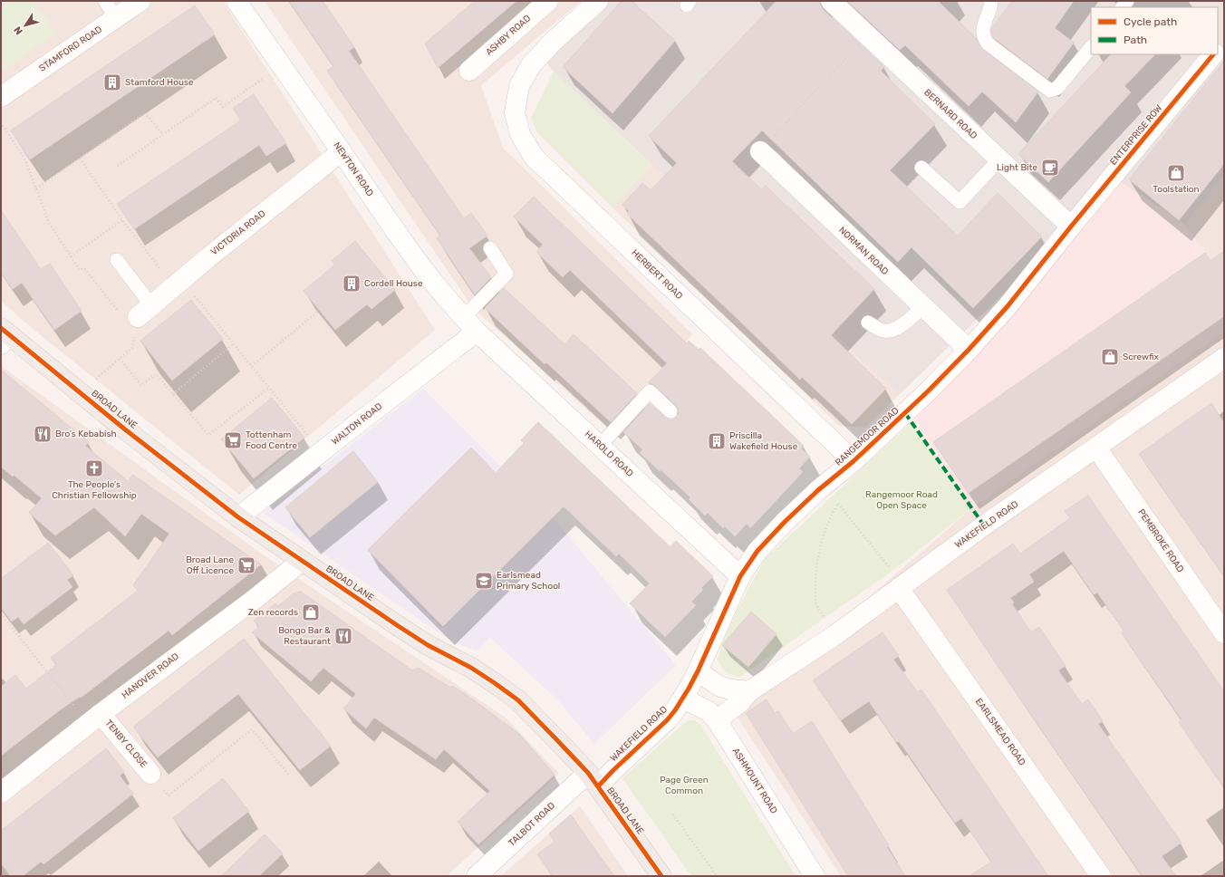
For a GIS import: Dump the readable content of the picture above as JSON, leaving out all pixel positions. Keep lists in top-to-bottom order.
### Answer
{
  "streets": {
    "main road": ["BROAD LANE"],
    "street": [
      "ASHBY ROAD",
      "STAMFORD ROAD",
      "BERNARD ROAD",
      "ENTERPRISE ROW",
      "NEWTON ROAD",
      "VICTORIA ROAD",
      "NORMAN ROAD",
      "HERBERT ROAD",
      "WALTON ROAD",
      "RANGEMOOR ROAD",
      "HAROLD ROAD",
      "WAKEFIELD ROAD",
      "PEMBROKE ROAD",
      "HANOVER ROAD",
      "EARLSMEAD ROAD",
      "TENBY CLOSE",
      "ASHMOUNT ROAD",
      "TALBOT ROAD"
    ]
  },
  "crossings": [
    ["BERNARD ROAD", "ENTERPRISE ROW"],
    ["BERNARD ROAD", "RANGEMOOR ROAD"],
    ["ENTERPRISE ROW", "RANGEMOOR ROAD"],
    ["NEWTON ROAD", "VICTORIA ROAD"],
    ["NEWTON ROAD", "WALTON ROAD"],
    ["NEWTON ROAD", "HAROLD ROAD"],
    ["NORMAN ROAD", "RANGEMOOR ROAD"],
    ["HERBERT ROAD", "RANGEMOOR ROAD"],
    ["BROAD LANE", "WALTON ROAD"],
    ["BROAD LANE", "WAKEFIELD ROAD"],
    ["BROAD LANE", "HANOVER ROAD"],
    ["BROAD LANE", "TALBOT ROAD"],
    ["WALTON ROAD", "HAROLD ROAD"],
    ["RANGEMOOR ROAD", "HAROLD ROAD"],
    ["RANGEMOOR ROAD", "WAKEFIELD ROAD"],
    ["WAKEFIELD ROAD", "PEMBROKE ROAD"],
    ["WAKEFIELD ROAD", "EARLSMEAD ROAD"],
    ["WAKEFIELD ROAD", "ASHMOUNT ROAD"],
    ["WAKEFIELD ROAD", "TALBOT ROAD"],
    ["HANOVER ROAD", "TENBY CLOSE"]
  ],
  "parks": ["Rangemoor Road Open Space", "Page Green Common"],
  "places": {
    "building": ["Stamford House", "Cordell House", "Priscilla Wakefield House"],
    "cafe": ["Light Bite"],
    "shop": ["Toolstation", "Screwfix", "Zen records"],
    "restaurant": ["Bro's Kebabish", "Bongo Bar & Restaurant"],
    "supermarket": ["Tottenham Food Centre", "Broad Lane Off Licence"],
    "church": ["The People's Christian Fellowship"],
    "school or university": ["Earlsmead Primary School"]
  },
  "legend": ["Cycle path", "Path"],
  "north": "bottom left"
}
